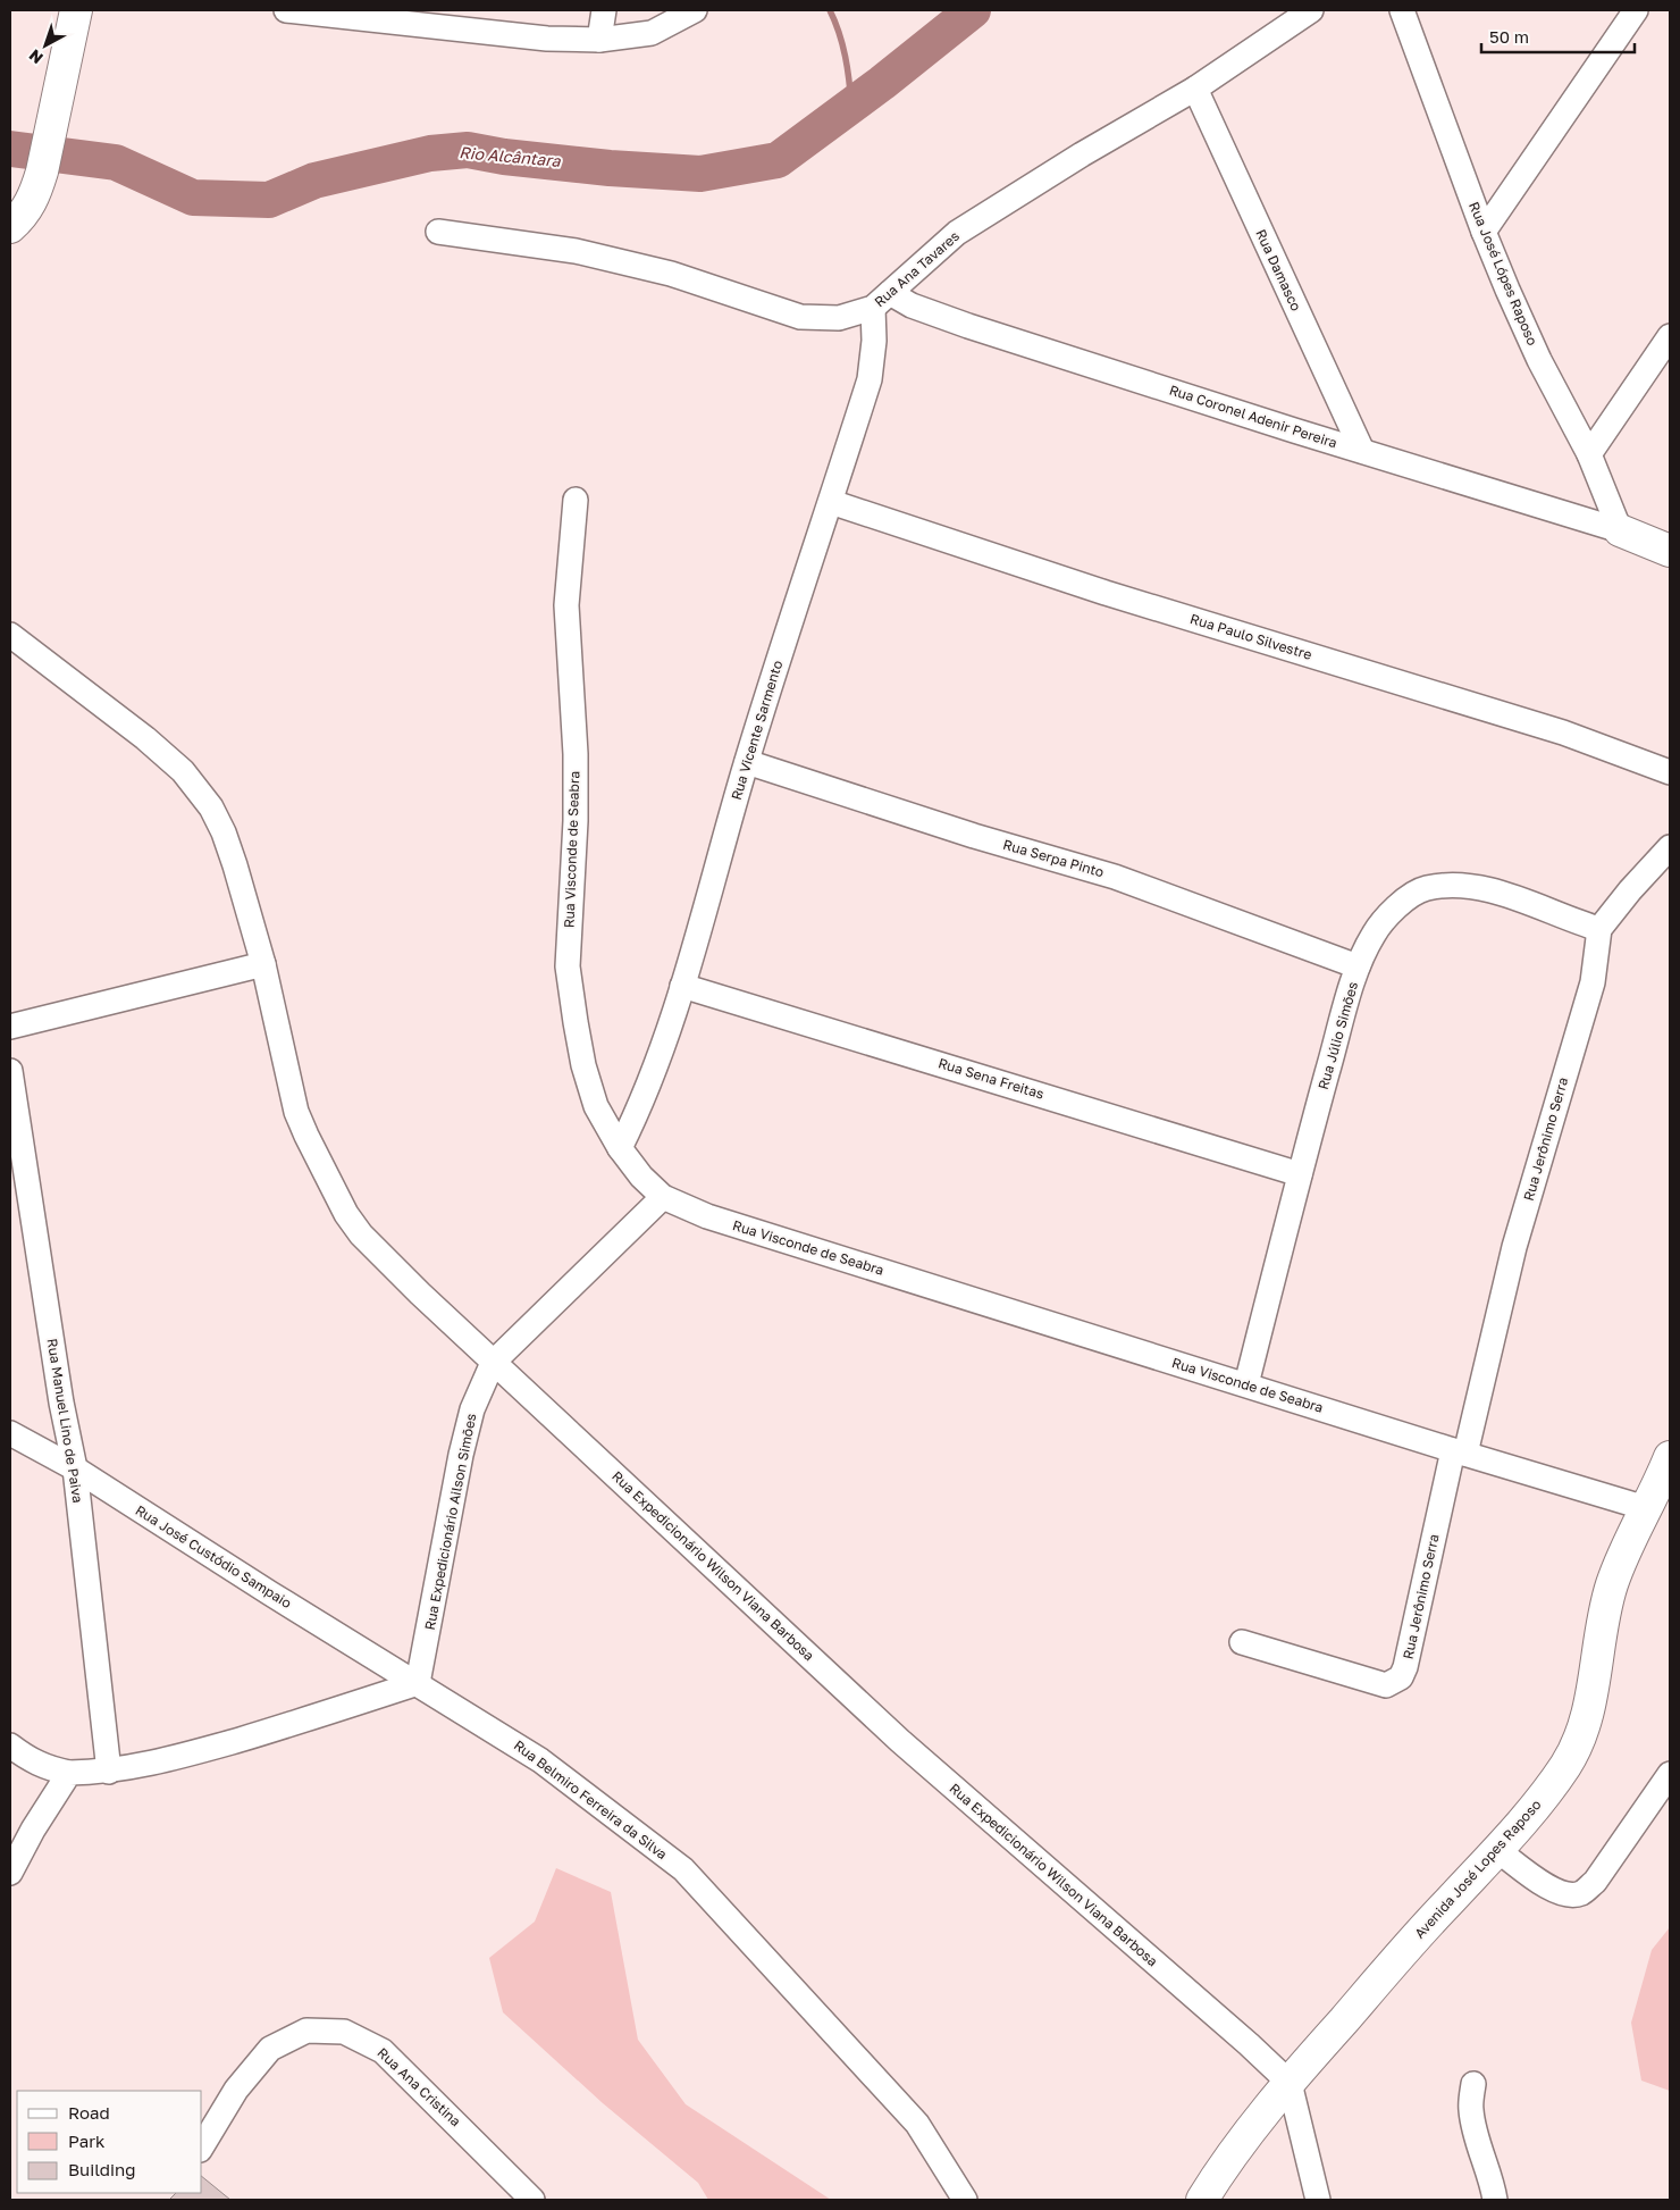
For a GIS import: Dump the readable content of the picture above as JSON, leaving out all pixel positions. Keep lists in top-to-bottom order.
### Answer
{
  "streets": {
    "street": [
      "Rua Ana Tavares",
      "Rua Damasco",
      "Rua José Lópes Raposo",
      "Rua Coronel Adenir Pereira",
      "Rua Paulo Silvestre",
      "Rua Vicente Sarmento",
      "Rua Visconde de Seabra",
      "Rua Serpa Pinto",
      "Rua Júlio Simões",
      "Rua Sena Freitas",
      "Rua Jerônimo Serra",
      "Rua Manuel Lino de Paiva",
      "Rua Expedicionário Ailson Simões",
      "Rua José Custódio Sampaio",
      "Rua Expedicionário Wilson Viana Barbosa",
      "Rua Belmiro Ferreira da Silva",
      "Avenida José Lopes Raposo",
      "Rua Ana Cristina"
    ]
  },
  "crossings": [
    ["Rua Ana Tavares", "Rua Damasco"],
    ["Rua Ana Tavares", "Rua Coronel Adenir Pereira"],
    ["Rua Ana Tavares", "Rua Vicente Sarmento"],
    ["Rua Damasco", "Rua Coronel Adenir Pereira"],
    ["Rua José Lópes Raposo", "Rua Coronel Adenir Pereira"],
    ["Rua Coronel Adenir Pereira", "Rua Vicente Sarmento"],
    ["Rua Paulo Silvestre", "Rua Vicente Sarmento"],
    ["Rua Vicente Sarmento", "Rua Visconde de Seabra"],
    ["Rua Vicente Sarmento", "Rua Serpa Pinto"],
    ["Rua Vicente Sarmento", "Rua Sena Freitas"],
    ["Rua Visconde de Seabra", "Rua Júlio Simões"],
    ["Rua Visconde de Seabra", "Rua Jerônimo Serra"],
    ["Rua Visconde de Seabra", "Rua Expedicionário Ailson Simões"],
    ["Rua Visconde de Seabra", "Avenida José Lopes Raposo"],
    ["Rua Serpa Pinto", "Rua Júlio Simões"],
    ["Rua Júlio Simões", "Rua Sena Freitas"],
    ["Rua Júlio Simões", "Rua Jerônimo Serra"],
    ["Rua Manuel Lino de Paiva", "Rua José Custódio Sampaio"],
    ["Rua Expedicionário Ailson Simões", "Rua José Custódio Sampaio"],
    ["Rua Expedicionário Ailson Simões", "Rua Expedicionário Wilson Viana Barbosa"],
    ["Rua Expedicionário Ailson Simões", "Rua Belmiro Ferreira da Silva"],
    ["Rua José Custódio Sampaio", "Rua Belmiro Ferreira da Silva"],
    ["Rua Expedicionário Wilson Viana Barbosa", "Avenida José Lopes Raposo"]
  ],
  "water": ["Rio Alcântara"],
  "legend": ["Road", "Park", "Building"],
  "scale_bar": "50 m",
  "north": "bottom left"
}
